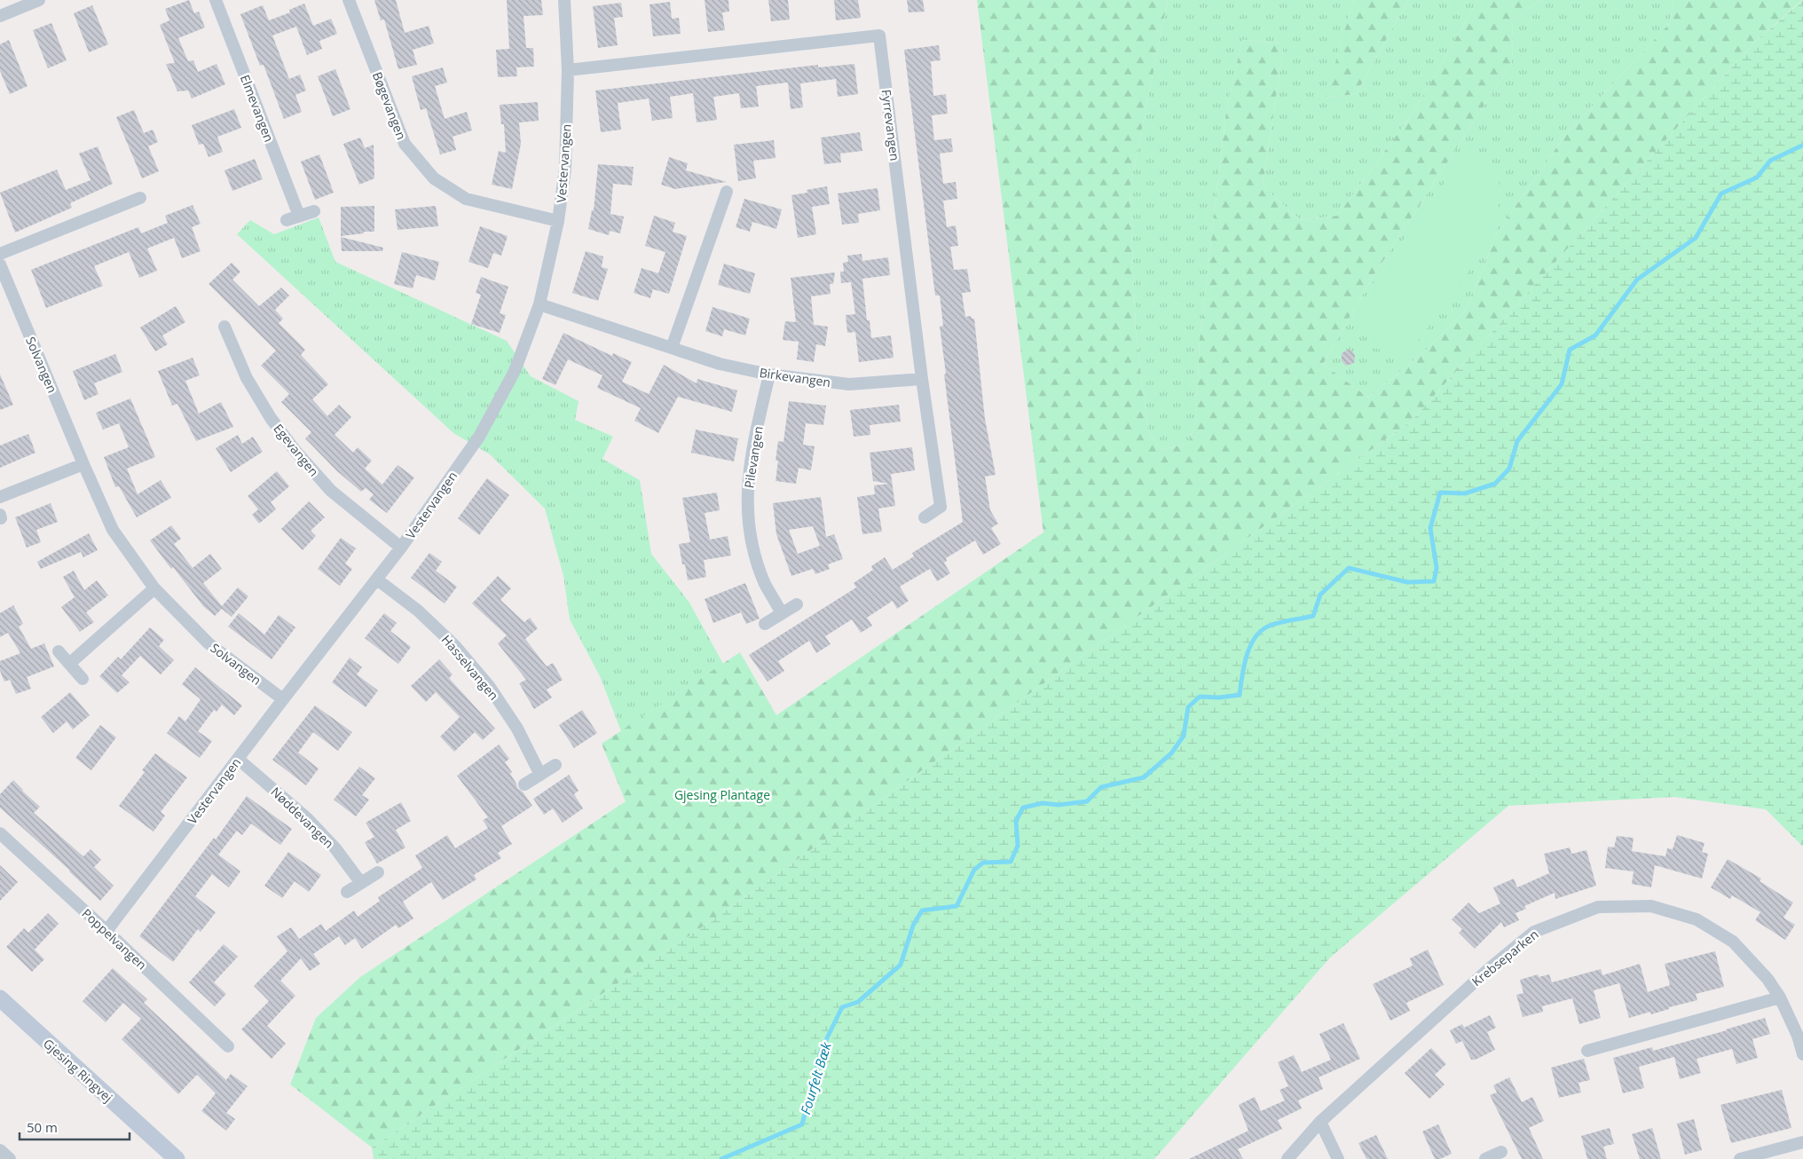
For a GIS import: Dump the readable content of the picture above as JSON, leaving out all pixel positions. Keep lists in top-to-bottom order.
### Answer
{
  "streets": {
    "street": [
      "Bøgevangen",
      "Elmevangen",
      "Fyrrevangen",
      "Vestervangen",
      "Solvangen",
      "Birkevangen",
      "Egevangen",
      "Pilevangen",
      "Hasselvangen",
      "Nøddevangen",
      "Poppelvangen",
      "Krebseparken",
      "Gjesing Ringvej"
    ]
  },
  "crossings": [
    ["Bøgevangen", "Vestervangen"],
    ["Fyrrevangen", "Vestervangen"],
    ["Fyrrevangen", "Birkevangen"],
    ["Vestervangen", "Solvangen"],
    ["Vestervangen", "Birkevangen"],
    ["Vestervangen", "Egevangen"],
    ["Vestervangen", "Hasselvangen"],
    ["Vestervangen", "Nøddevangen"],
    ["Vestervangen", "Poppelvangen"],
    ["Birkevangen", "Pilevangen"]
  ],
  "water": ["Fourfelt Bæk"],
  "parks": ["Gjesing Plantage"],
  "scale_bar": "50 m"
}
